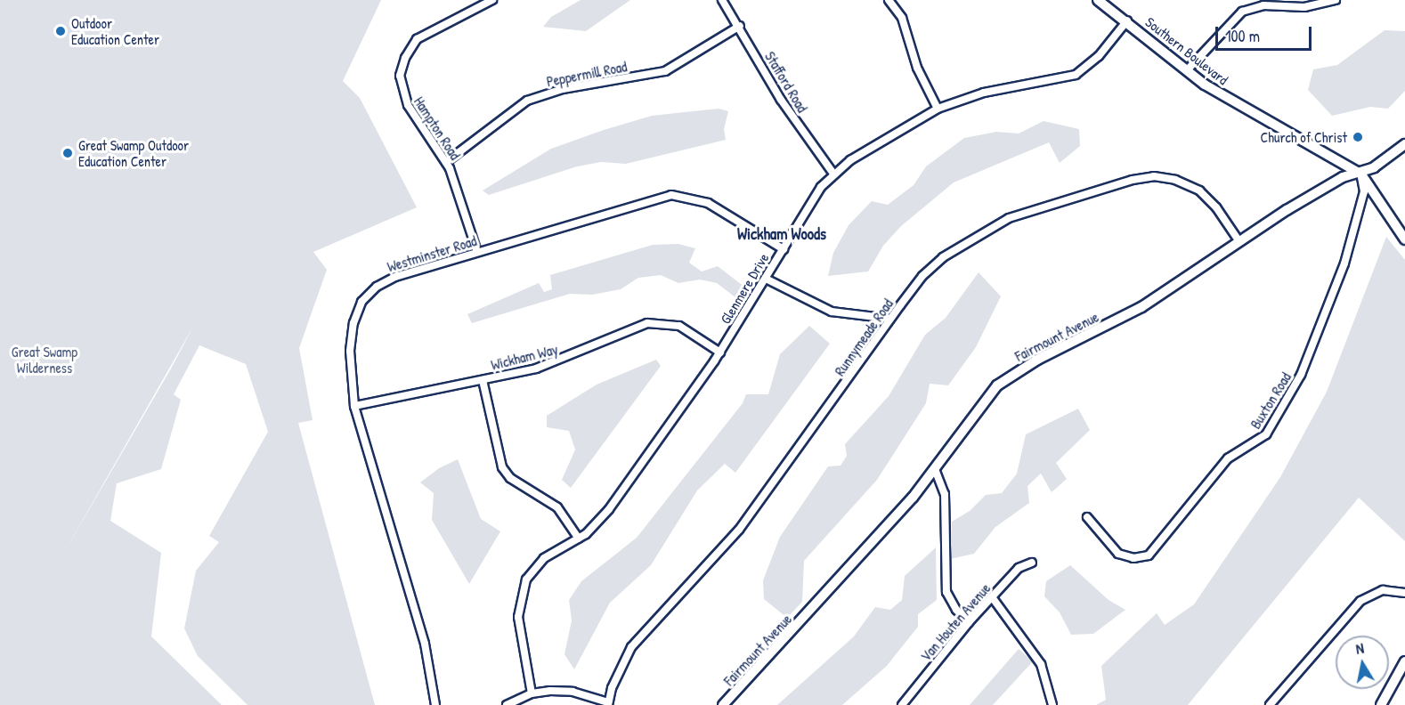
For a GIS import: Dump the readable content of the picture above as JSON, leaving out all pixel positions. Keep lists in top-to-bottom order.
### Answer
{
  "streets": {
    "main road": ["Southern Boulevard", "Fairmount Avenue"],
    "street": [
      "Peppermill Road",
      "Stafford Road",
      "Hampton Road",
      "Westminster Road",
      "Glenmere Drive",
      "Runnymeade Road",
      "Wickham Way",
      "Buxton Road",
      "Van Houten Avenue"
    ]
  },
  "crossings": [
    ["Southern Boulevard", "Glenmere Drive"],
    ["Southern Boulevard", "Fairmount Avenue"],
    ["Southern Boulevard", "Buxton Road"],
    ["Peppermill Road", "Stafford Road"],
    ["Peppermill Road", "Hampton Road"],
    ["Stafford Road", "Glenmere Drive"],
    ["Hampton Road", "Westminster Road"],
    ["Westminster Road", "Glenmere Drive"],
    ["Westminster Road", "Wickham Way"],
    ["Glenmere Drive", "Wickham Way"],
    ["Fairmount Avenue", "Runnymeade Road"],
    ["Fairmount Avenue", "Buxton Road"]
  ],
  "districts": ["Wickham Woods"],
  "parks": ["Great Swamp Wilderness"],
  "places": ["Outdoor Education Center", "Church of Christ", "Great Swamp Outdoor Education Center"],
  "scale_bar": "100 m",
  "north": "top"
}
